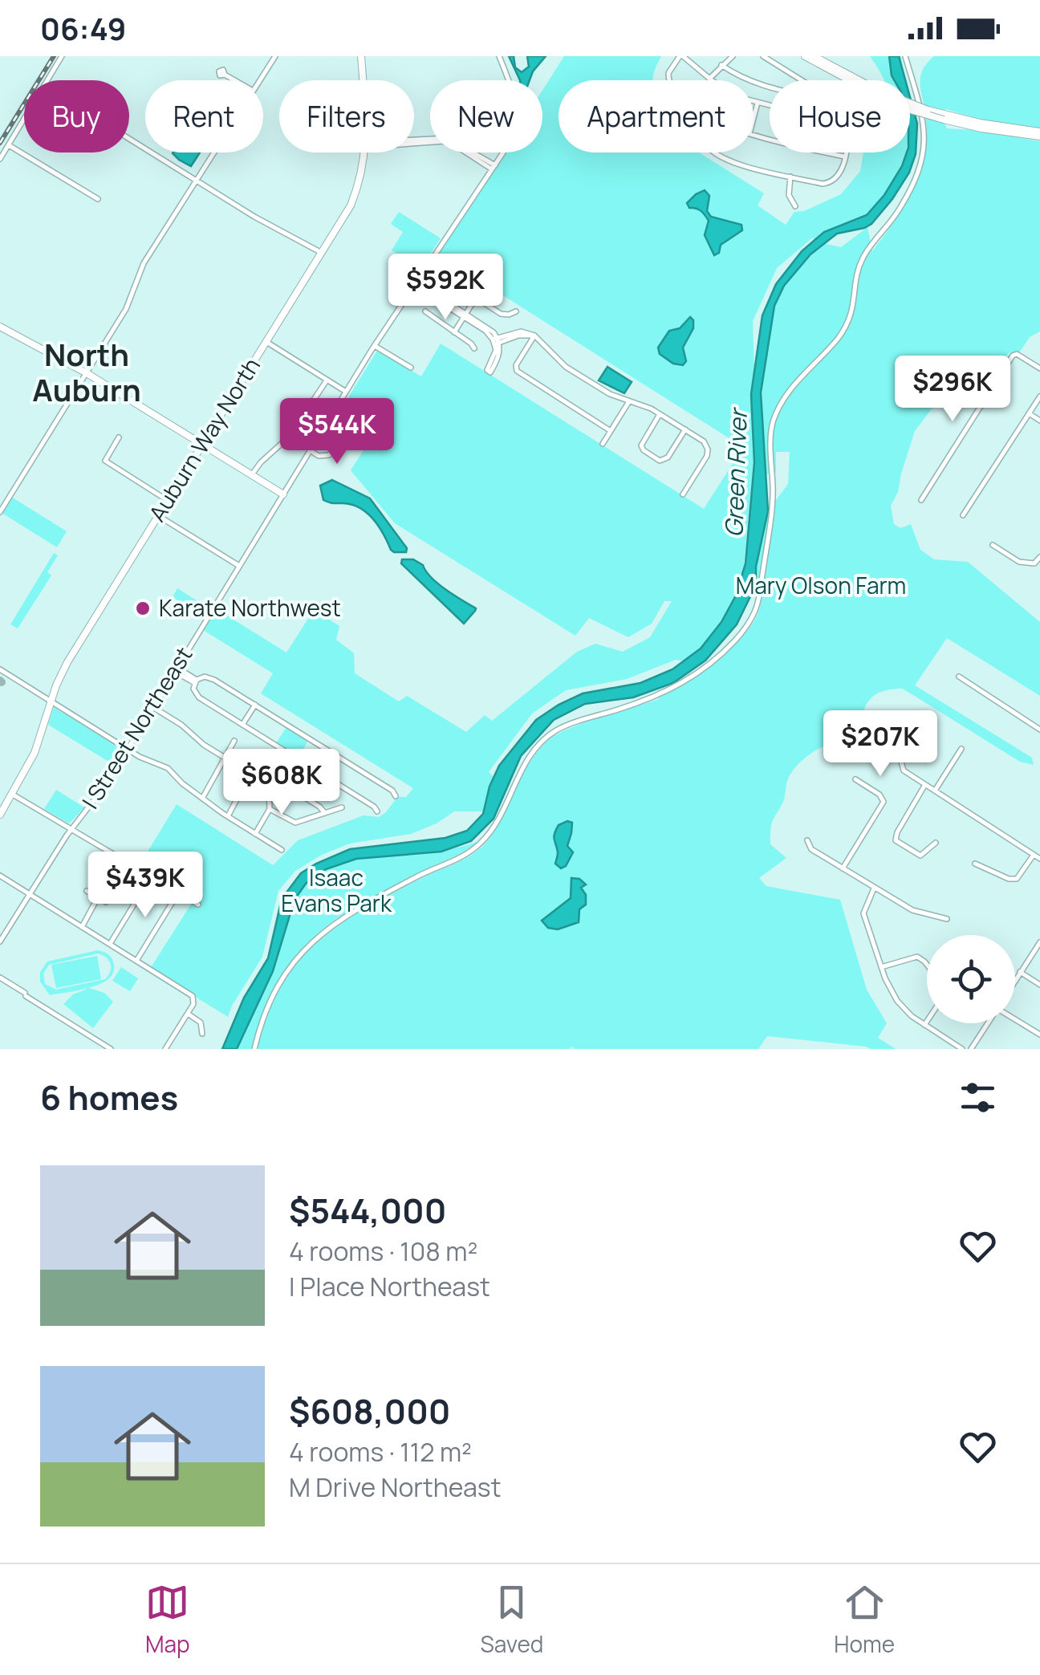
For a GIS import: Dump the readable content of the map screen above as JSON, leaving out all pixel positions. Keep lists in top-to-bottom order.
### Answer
{
  "streets": {
    "main road": ["Auburn Way North"],
    "street": ["I Street Northeast"]
  },
  "districts": ["North Auburn"],
  "water": ["Green River"],
  "parks": ["Mary Olson Farm", "Isaac Evans Park"],
  "places": ["Karate Northwest"],
  "page": {
    "status": "06:49",
    "chip": [
      "Buy",
      "Rent",
      "Filters",
      "New",
      "Apartment",
      "House"
    ],
    "price": [
      "$592K",
      "$296K",
      "$544K",
      "$207K",
      "$608K",
      "$439K"
    ],
    "heading": "6 homes",
    "list": [
      {
        "name": "$544,000",
        "note": "4 rooms · 108 m² · I Place Northeast"
      },
      {
        "name": "$608,000",
        "note": "4 rooms · 112 m² · M Drive Northeast"
      }
    ],
    "tabs": ["Map", "Saved", "Home"]
  }
}
